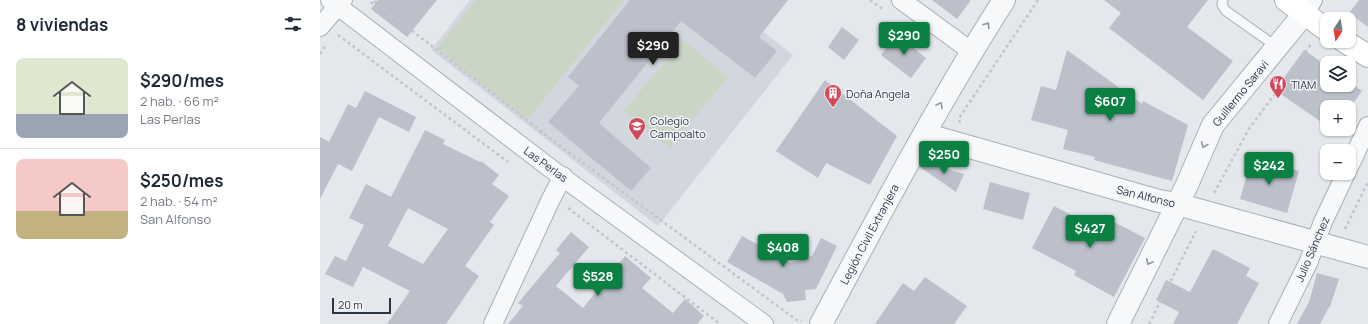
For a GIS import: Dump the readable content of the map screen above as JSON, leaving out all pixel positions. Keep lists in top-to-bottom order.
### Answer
{
  "streets": {
    "street": [
      "Guillermo Saravi",
      "Las Perlas",
      "San Alfonso",
      "Legión Civil Extranjera",
      "Julio Sánchez"
    ]
  },
  "crossings": [
    ["Guillermo Saravi", "San Alfonso"],
    ["Las Perlas", "Legión Civil Extranjera"],
    ["San Alfonso", "Legión Civil Extranjera"],
    ["San Alfonso", "Julio Sánchez"]
  ],
  "one_way": ["Guillermo Saravi", "Legión Civil Extranjera"],
  "places": {
    "restaurant": ["TIAM"],
    "building": ["Doña Angela"],
    "school or university": ["Colegio Campoalto"]
  },
  "scale_bar": "20 m",
  "north": "bottom",
  "page": {
    "heading": "8 viviendas",
    "map_buttons": ["+", "−"],
    "price": [
      "$290",
      "$290",
      "$607",
      "$250",
      "$242",
      "$427",
      "$408",
      "$528"
    ],
    "list": [
      {
        "name": "$290/mes",
        "note": "2 hab. · 66 m² · Las Perlas"
      },
      {
        "name": "$250/mes",
        "note": "2 hab. · 54 m² · San Alfonso"
      }
    ],
    "scale": "20 m"
  }
}
